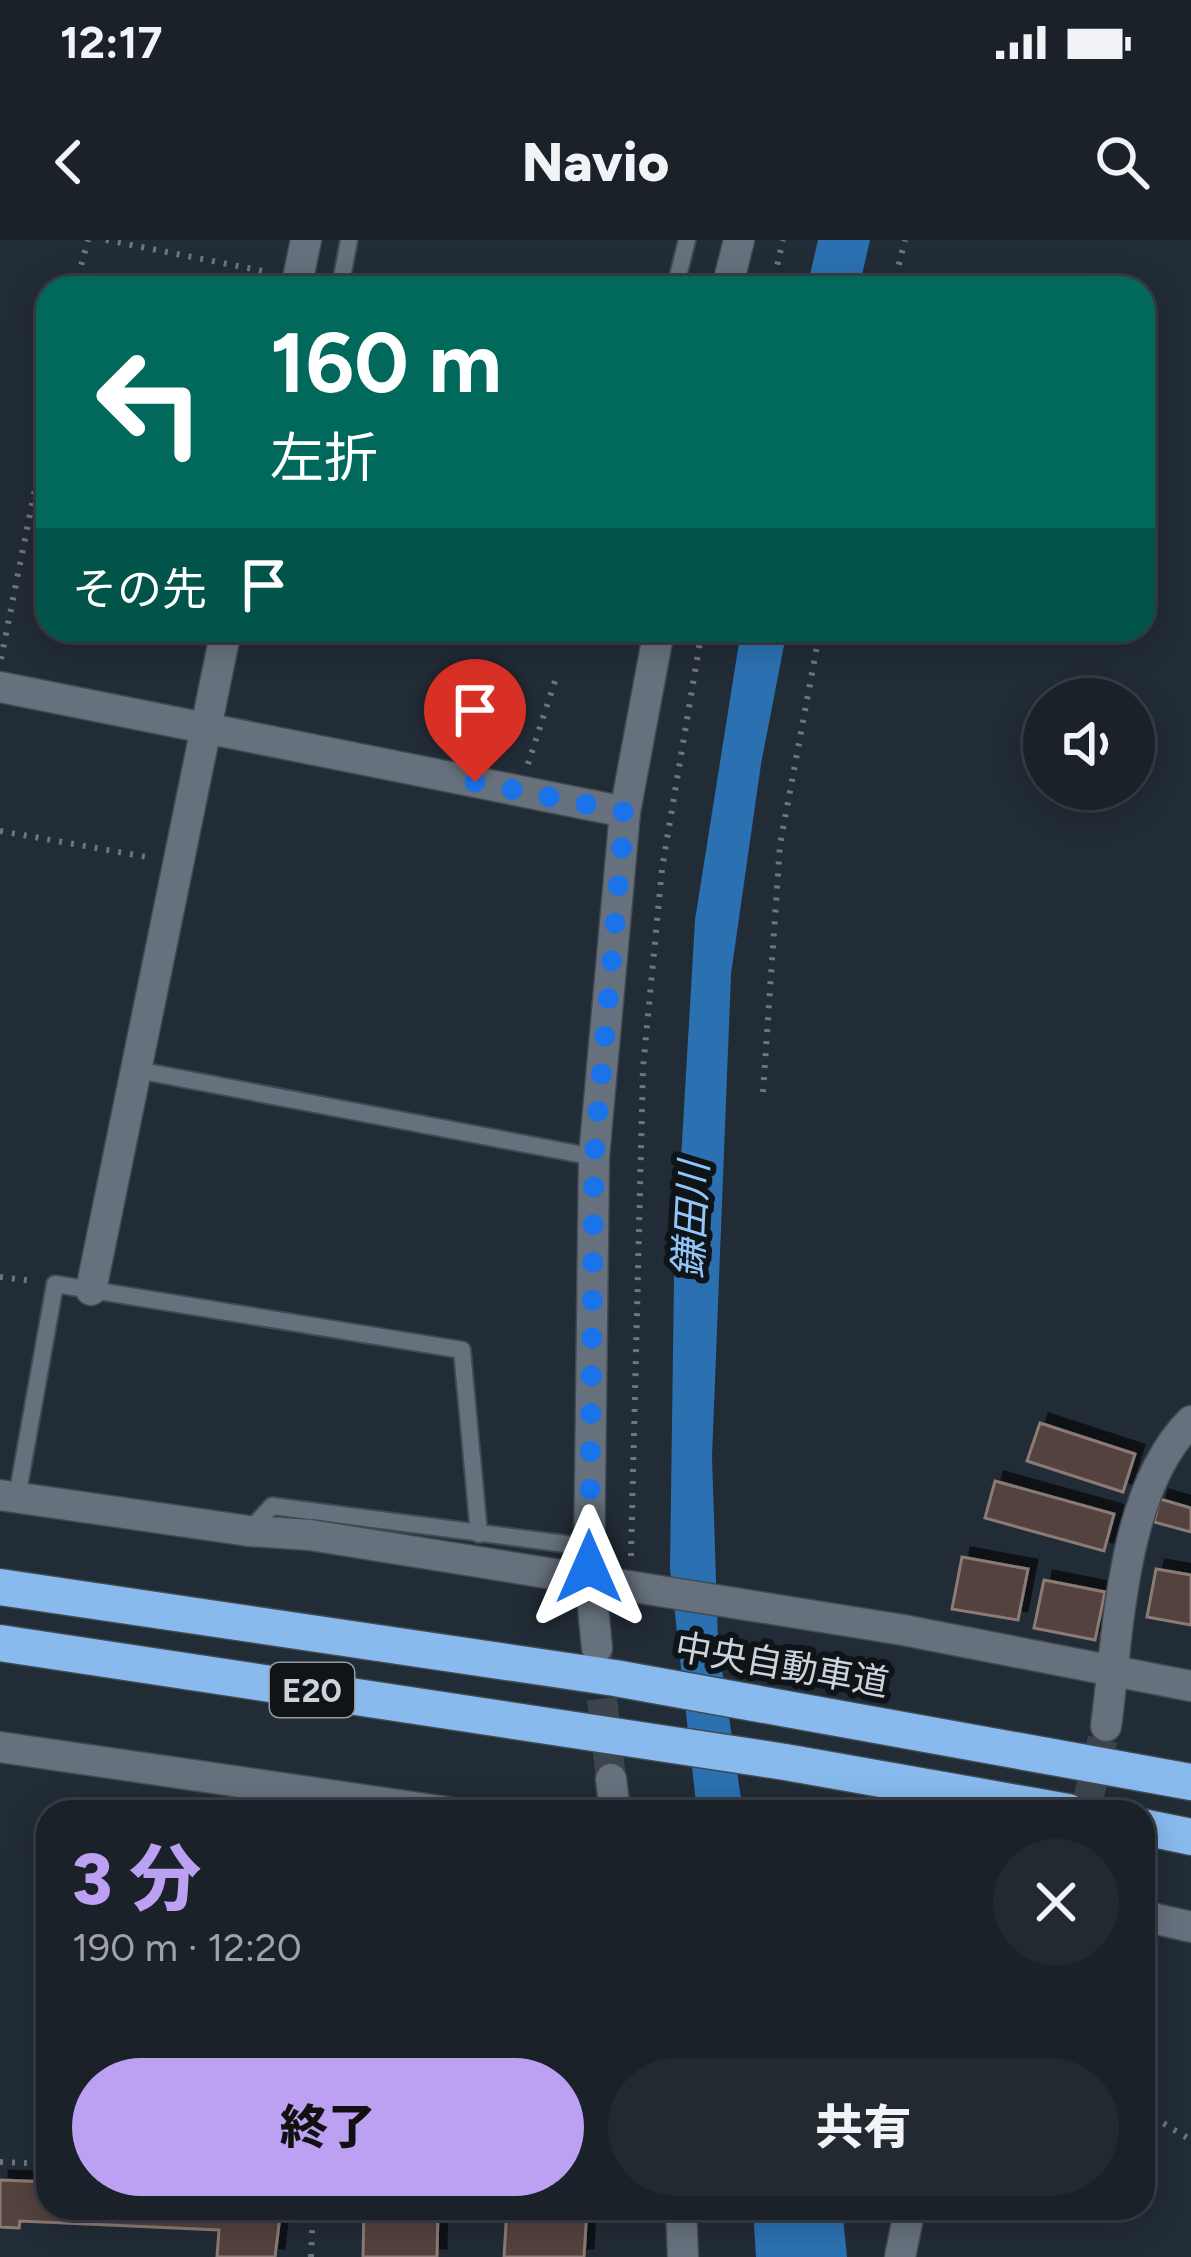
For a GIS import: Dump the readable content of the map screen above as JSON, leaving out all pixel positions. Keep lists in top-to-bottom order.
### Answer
{
  "streets": {
    "highway": ["中央自動車道", "E20"]
  },
  "water": ["鎌田川"],
  "page": {
    "status": "12:17",
    "header": "Navio",
    "turn": ["160 m", "左折"],
    "then": "その先",
    "heading": ["3 分", "190 m · 12:20"],
    "buttons": ["終了", "共有"]
  }
}
